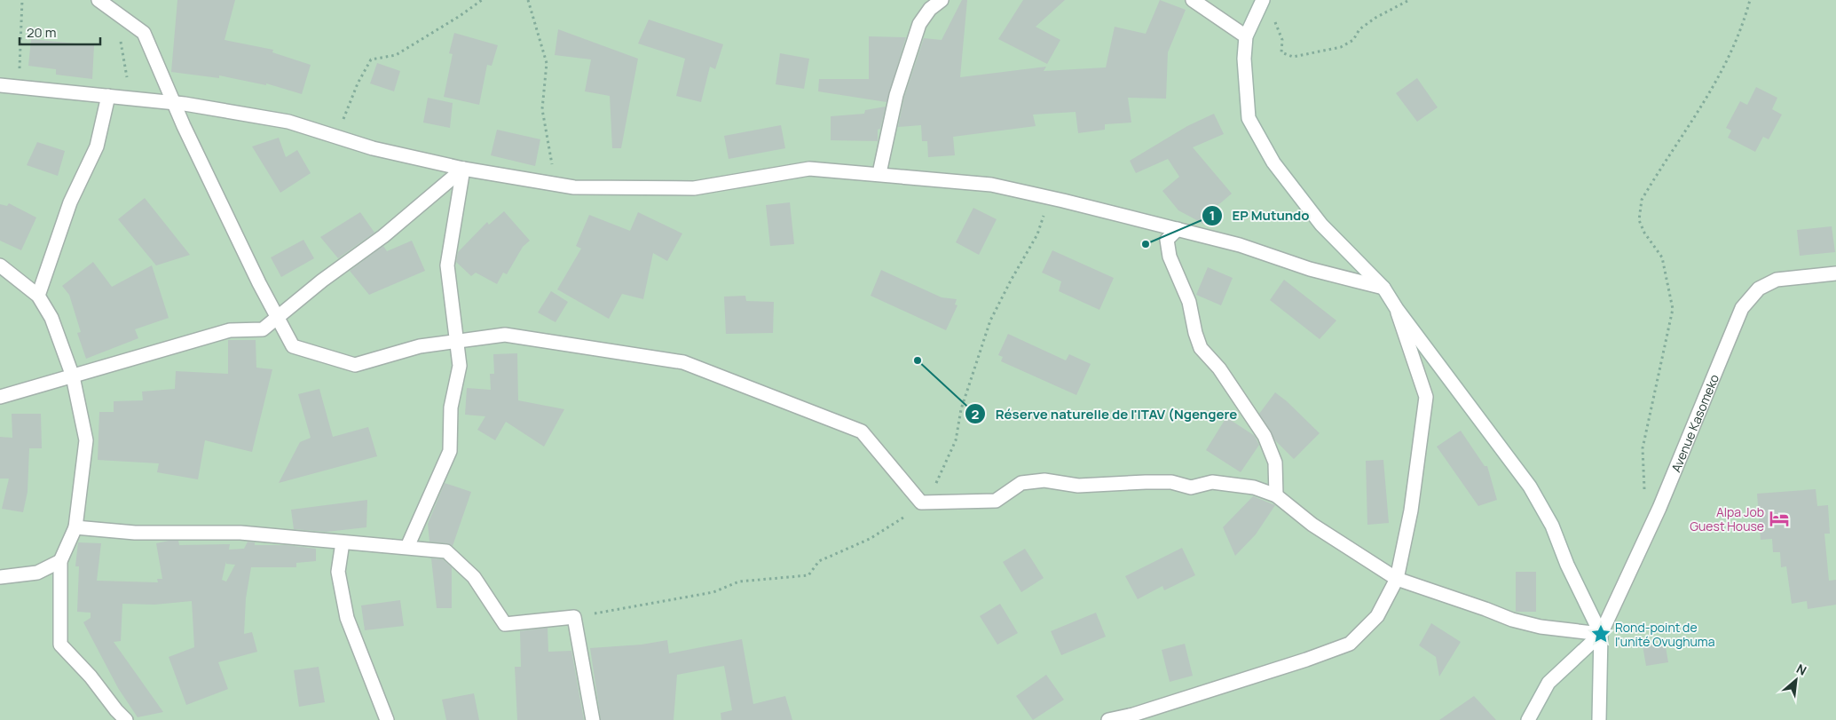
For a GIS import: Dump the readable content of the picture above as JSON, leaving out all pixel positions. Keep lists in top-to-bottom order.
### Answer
{
  "streets": {
    "street": ["Avenue Kasomeko"]
  },
  "places": {
    "other": ["EP Mutundo", "Réserve naturelle de l'ITAV (Ngengere"],
    "hotel": ["Alpa Job Guest House"],
    "place": ["Rond-point de l'unité Ovughuma"]
  },
  "scale_bar": "20 m",
  "north": "top right"
}
